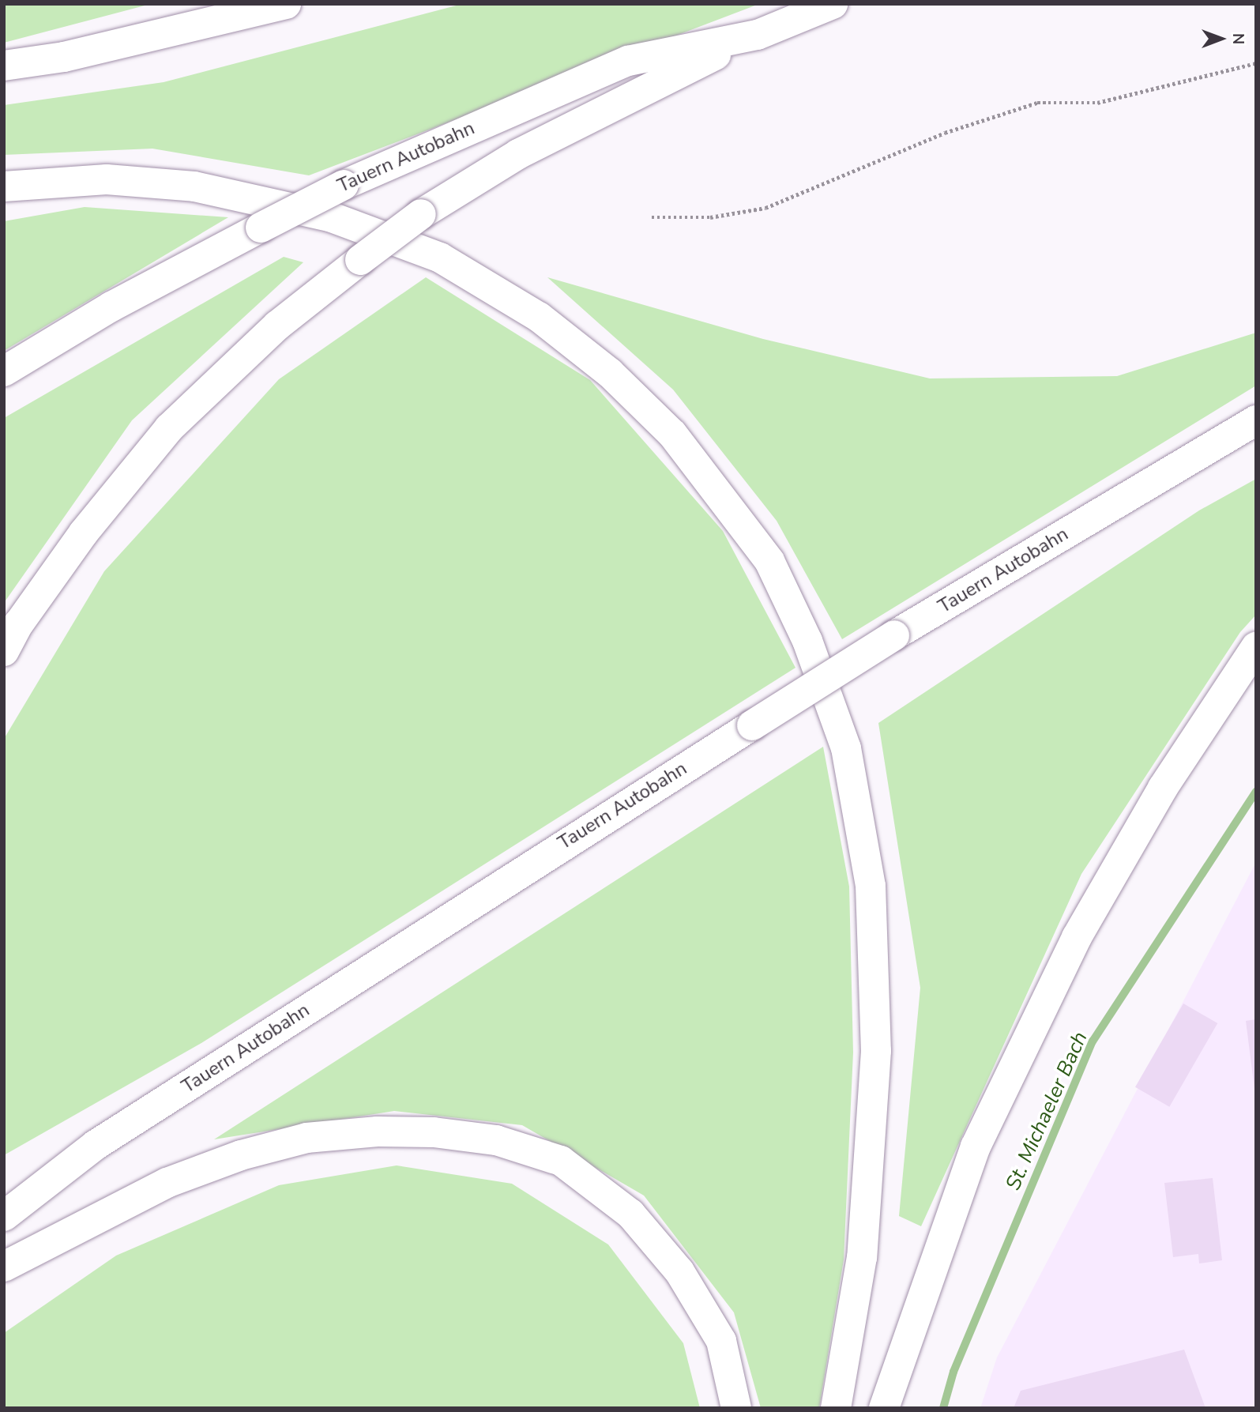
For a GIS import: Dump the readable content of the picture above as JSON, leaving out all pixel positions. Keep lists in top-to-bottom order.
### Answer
{
  "streets": {
    "highway": ["Tauern Autobahn"]
  },
  "water": ["St. Michaeler Bach"],
  "north": "right"
}
